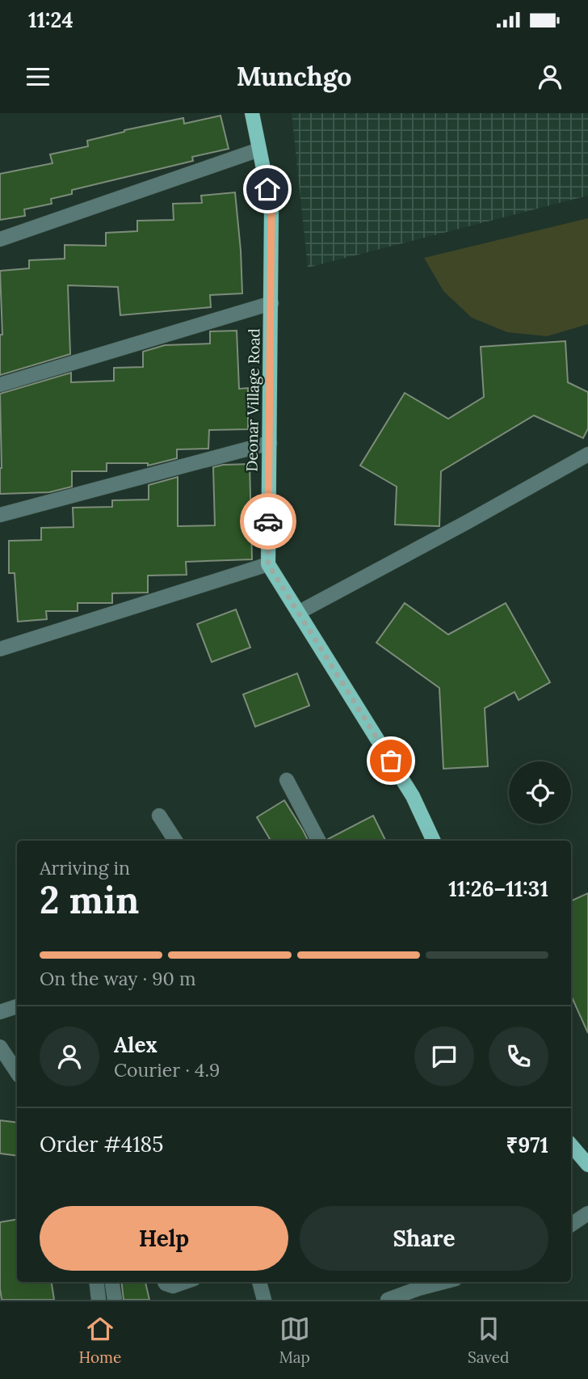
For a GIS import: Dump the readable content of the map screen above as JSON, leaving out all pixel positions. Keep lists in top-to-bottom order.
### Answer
{
  "streets": {
    "main road": ["Deonar Village Road"]
  },
  "page": {
    "status": "11:24",
    "header": "Munchgo",
    "heading": ["2 min", "Arriving in", "11:26–11:31"],
    "panel": [
      "Alex",
      "Courier · 4.9",
      "Order #4185",
      "₹971"
    ],
    "bar": "On the way · 90 m",
    "buttons": ["Help", "Share"],
    "tabs": ["Home", "Map", "Saved"]
  }
}
